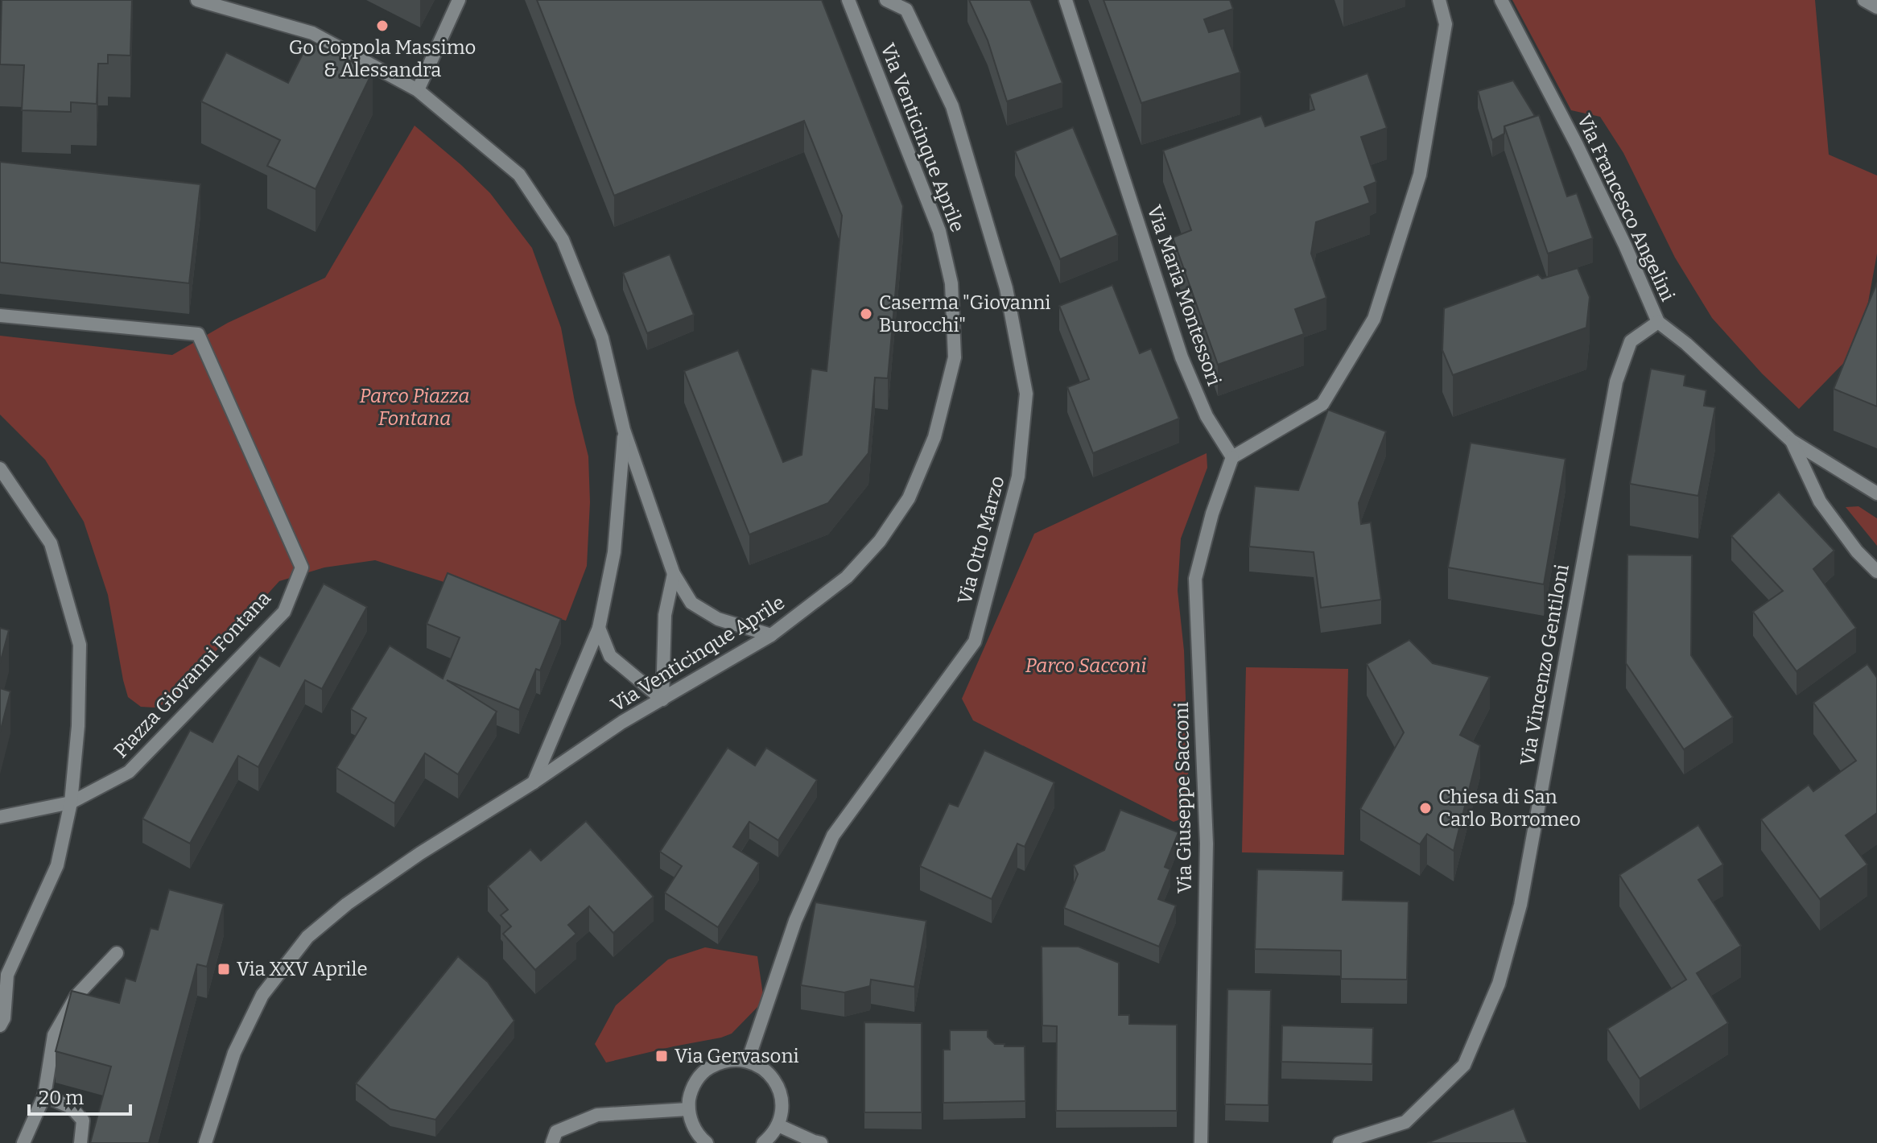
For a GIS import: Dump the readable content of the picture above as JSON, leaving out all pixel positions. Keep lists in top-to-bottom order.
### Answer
{
  "streets": {
    "street": [
      "Via Venticinque Aprile",
      "Via Francesco Angelini",
      "Via Maria Montessori",
      "Via Otto Marzo",
      "Via Vincenzo Gentiloni",
      "Piazza Giovanni Fontana",
      "Via Giuseppe Sacconi"
    ]
  },
  "crossings": [
    ["Via Francesco Angelini", "Via Vincenzo Gentiloni"],
    ["Via Maria Montessori", "Via Giuseppe Sacconi"]
  ],
  "parks": ["Parco Piazza Fontana", "Parco Sacconi"],
  "places": {
    "other": ["Go Coppola Massimo & Alessandra", "Caserma \"Giovanni Burocchi\"", "Chiesa di San Carlo Borromeo"],
    "transit": ["Via XXV Aprile", "Via Gervasoni"]
  },
  "scale_bar": "20 m"
}
